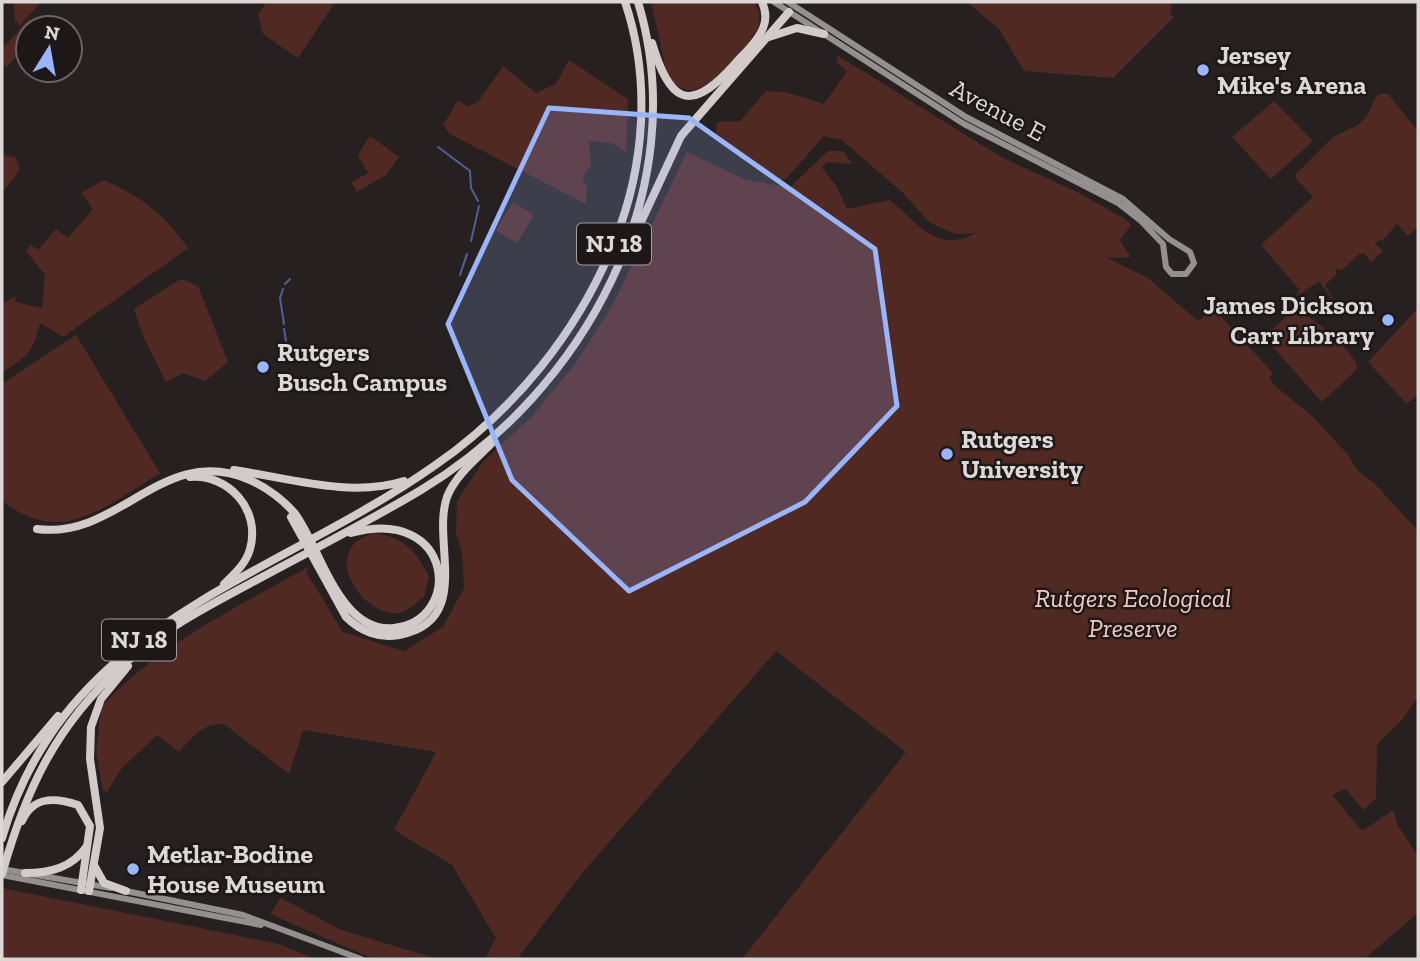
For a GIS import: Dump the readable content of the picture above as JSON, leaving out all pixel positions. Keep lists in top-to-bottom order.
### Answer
{
  "streets": {
    "highway": ["NJ 18"],
    "street": ["Avenue E"]
  },
  "parks": ["Rutgers Ecological Preserve"],
  "places": [
    "Jersey Mike's Arena",
    "James Dickson Carr Library",
    "Rutgers Busch Campus",
    "Rutgers University",
    "Metlar-Bodine House Museum"
  ],
  "north": "top"
}
